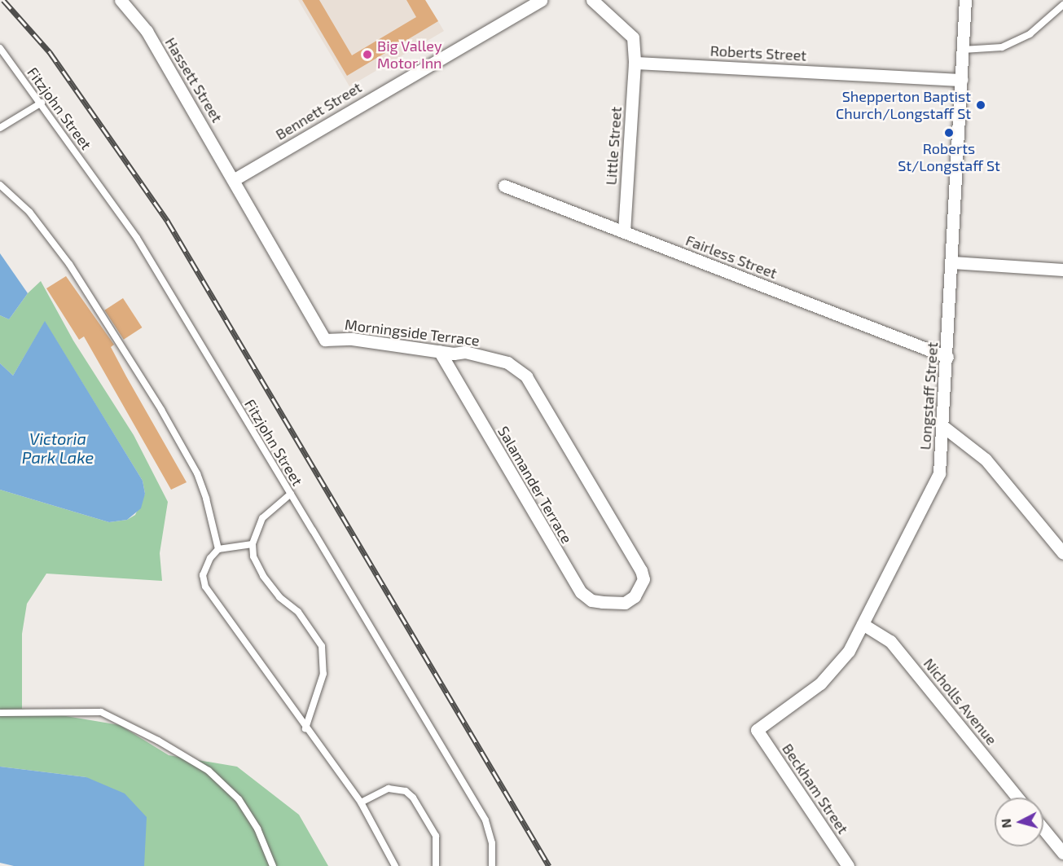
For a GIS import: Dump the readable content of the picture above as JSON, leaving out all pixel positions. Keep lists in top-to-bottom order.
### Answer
{
  "streets": {
    "street": [
      "Roberts Street",
      "Hassett Street",
      "Bennett Street",
      "Little Street",
      "Fairless Street",
      "Morningside Terrace",
      "Longstaff Street",
      "Salamander Terrace",
      "Nicholls Avenue",
      "Beckham Street"
    ],
    "lane": ["Fitzjohn Street"]
  },
  "crossings": [
    ["Roberts Street", "Little Street"],
    ["Roberts Street", "Longstaff Street"],
    ["Hassett Street", "Bennett Street"],
    ["Hassett Street", "Morningside Terrace"],
    ["Bennett Street", "Morningside Terrace"],
    ["Little Street", "Fairless Street"],
    ["Fairless Street", "Longstaff Street"],
    ["Morningside Terrace", "Salamander Terrace"],
    ["Longstaff Street", "Nicholls Avenue"],
    ["Longstaff Street", "Beckham Street"]
  ],
  "water": ["Victoria Park Lake"],
  "places": ["Big Valley Motor Inn", "Shepperton Baptist Church/Longstaff St", "Roberts St/Longstaff St"],
  "north": "left"
}
